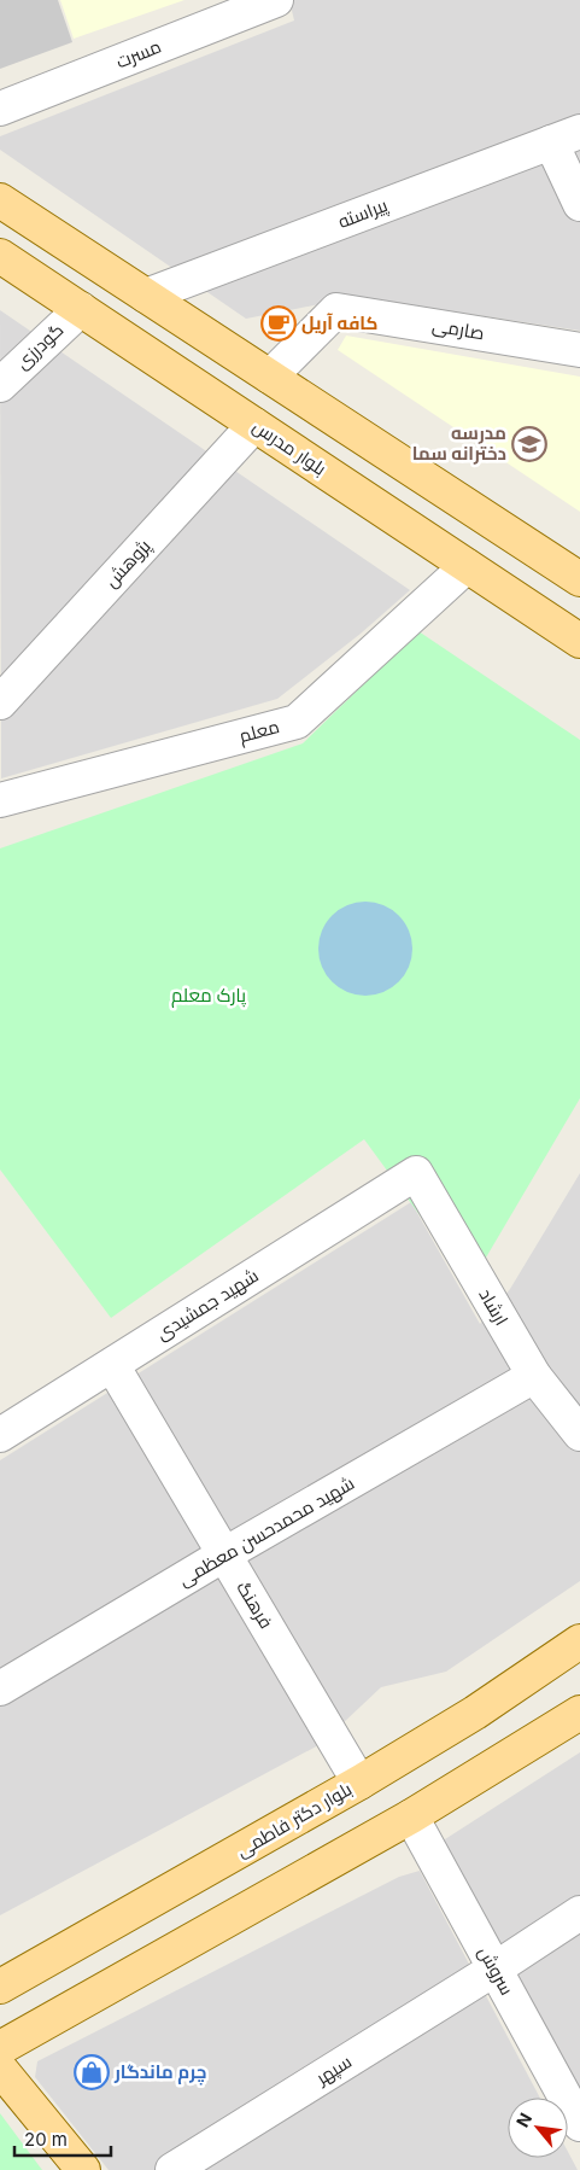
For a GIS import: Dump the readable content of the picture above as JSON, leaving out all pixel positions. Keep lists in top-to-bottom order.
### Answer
{
  "streets": {
    "main road": ["بلوار مدرس", "بلوار دکتر فاطمی"],
    "street": [
      "مسرت",
      "پیراسته",
      "صارمی",
      "گودرزی",
      "پژوهش",
      "معلم",
      "شهید جمشیدی",
      "ارشاد",
      "شهید محمدحسن معظمی",
      "فرهنگ",
      "سروش",
      "سپهر"
    ]
  },
  "crossings": [
    ["گودرزی", "بلوار مدرس"],
    ["بلوار مدرس", "پژوهش"],
    ["بلوار مدرس", "معلم"],
    ["شهید جمشیدی", "ارشاد"],
    ["شهید جمشیدی", "فرهنگ"],
    ["ارشاد", "شهید محمدحسن معظمی"],
    ["شهید محمدحسن معظمی", "فرهنگ"],
    ["فرهنگ", "بلوار دکتر فاطمی"],
    ["سروش", "سپهر"]
  ],
  "parks": ["پارک معلم"],
  "places": {
    "cafe": ["کافه آریل"],
    "school or university": ["مدرسه دخترانه سما"],
    "shop": ["چرم ماندگار"]
  },
  "scale_bar": "20 m",
  "north": "top left"
}
